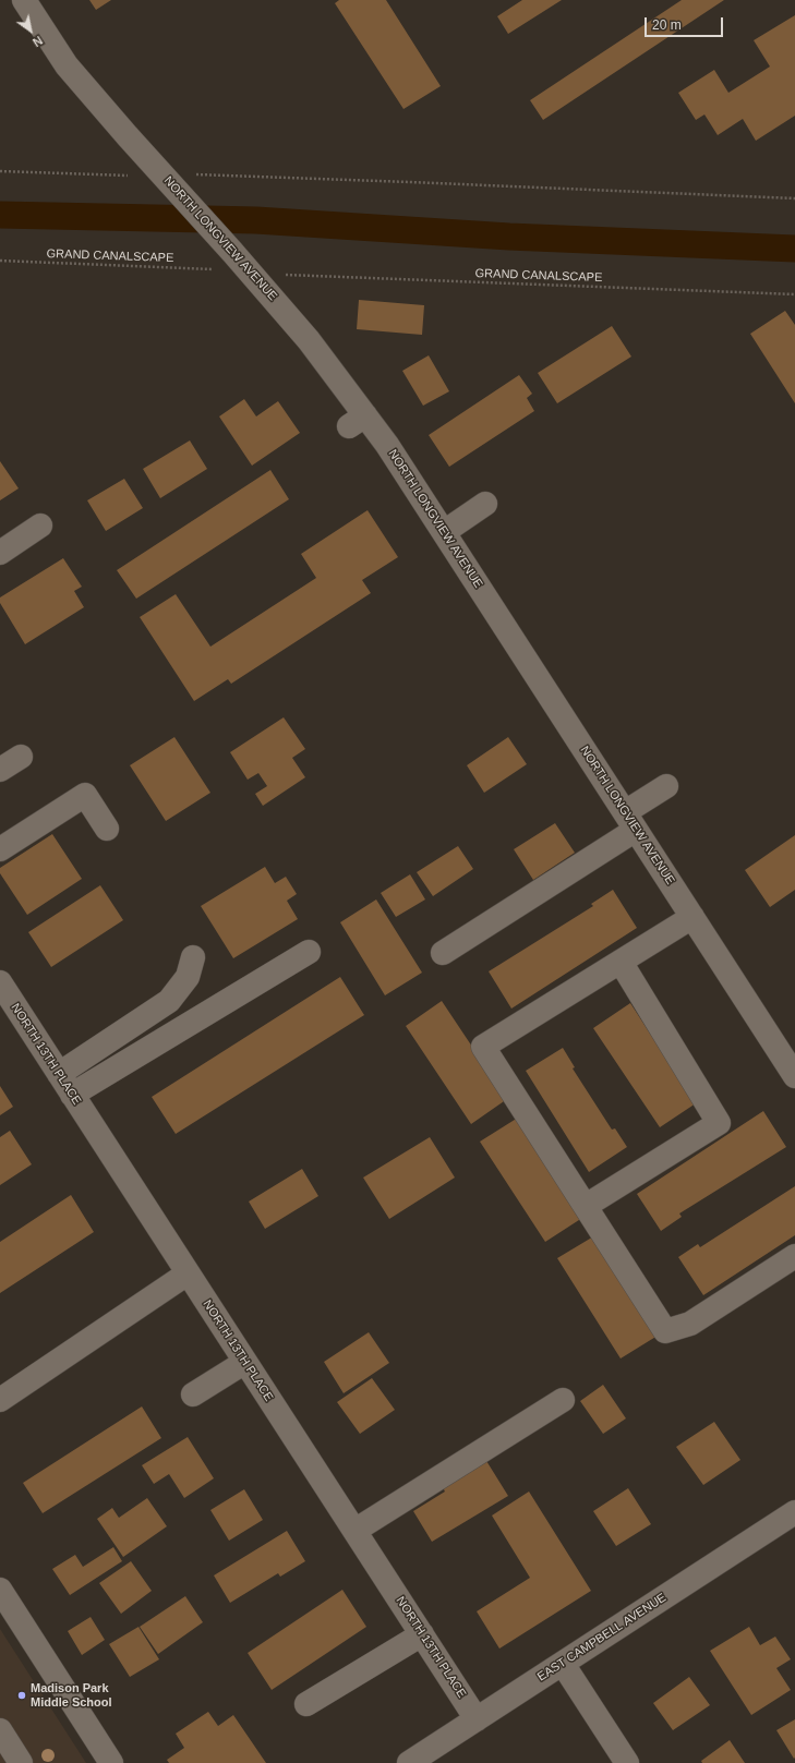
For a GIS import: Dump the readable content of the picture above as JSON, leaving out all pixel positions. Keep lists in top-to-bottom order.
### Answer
{
  "streets": {
    "street": ["NORTH LONGVIEW AVENUE", "NORTH 13TH PLACE", "EAST CAMPBELL AVENUE"],
    "path": ["GRAND CANALSCAPE"]
  },
  "crossings": [
    ["NORTH LONGVIEW AVENUE", "GRAND CANALSCAPE"],
    ["NORTH 13TH PLACE", "EAST CAMPBELL AVENUE"]
  ],
  "places": ["Madison Park Middle School"],
  "scale_bar": "20 m",
  "north": "bottom right"
}
